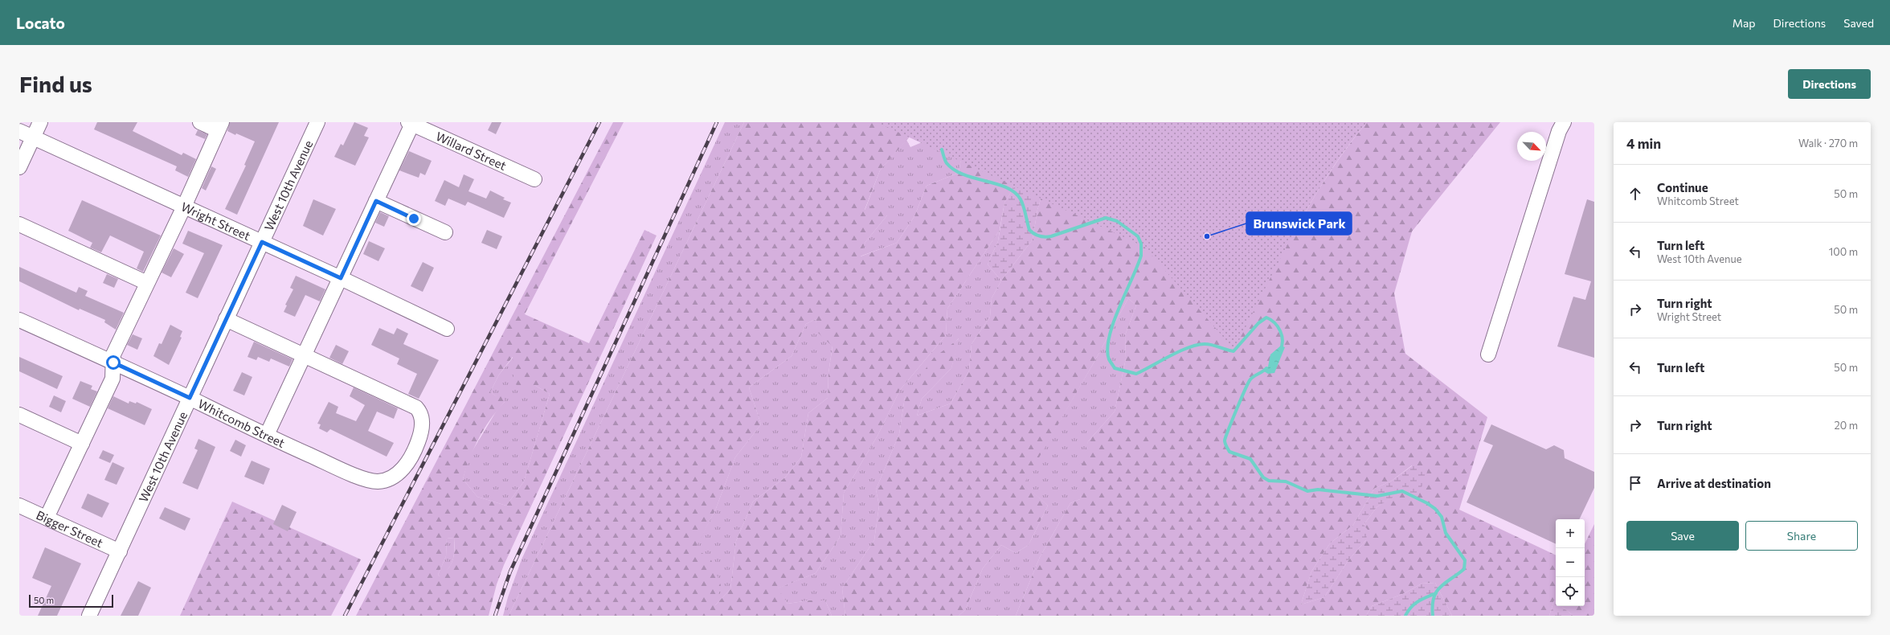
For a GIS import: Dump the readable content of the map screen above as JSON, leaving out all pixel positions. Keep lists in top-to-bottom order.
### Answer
{
  "streets": {
    "street": [
      "Willard Street",
      "West 10th Avenue",
      "Wright Street",
      "Whitcomb Street",
      "Bigger Street"
    ]
  },
  "crossings": [
    ["West 10th Avenue", "Wright Street"],
    ["West 10th Avenue", "Whitcomb Street"],
    ["West 10th Avenue", "Bigger Street"]
  ],
  "places": ["Brunswick Park"],
  "scale_bar": "50 m",
  "north": "bottom right",
  "page": {
    "header": "Locato",
    "nav": ["Map", "Directions", "Saved"],
    "buttons": [
      "Directions",
      ["Save", "Share"]
    ],
    "title": "Find us",
    "heading": ["4 min", "Walk · 270 m"],
    "list": [
      ["Continue", "Whitcomb Street", "50 m"],
      ["Turn left", "West 10th Avenue", "100 m"],
      ["Turn right", "Wright Street", "50 m"],
      ["Turn left", "50 m"],
      ["Turn right", "20 m"],
      "Arrive at destination"
    ],
    "map_buttons": ["+", "−"],
    "scale": "50 m"
  }
}
